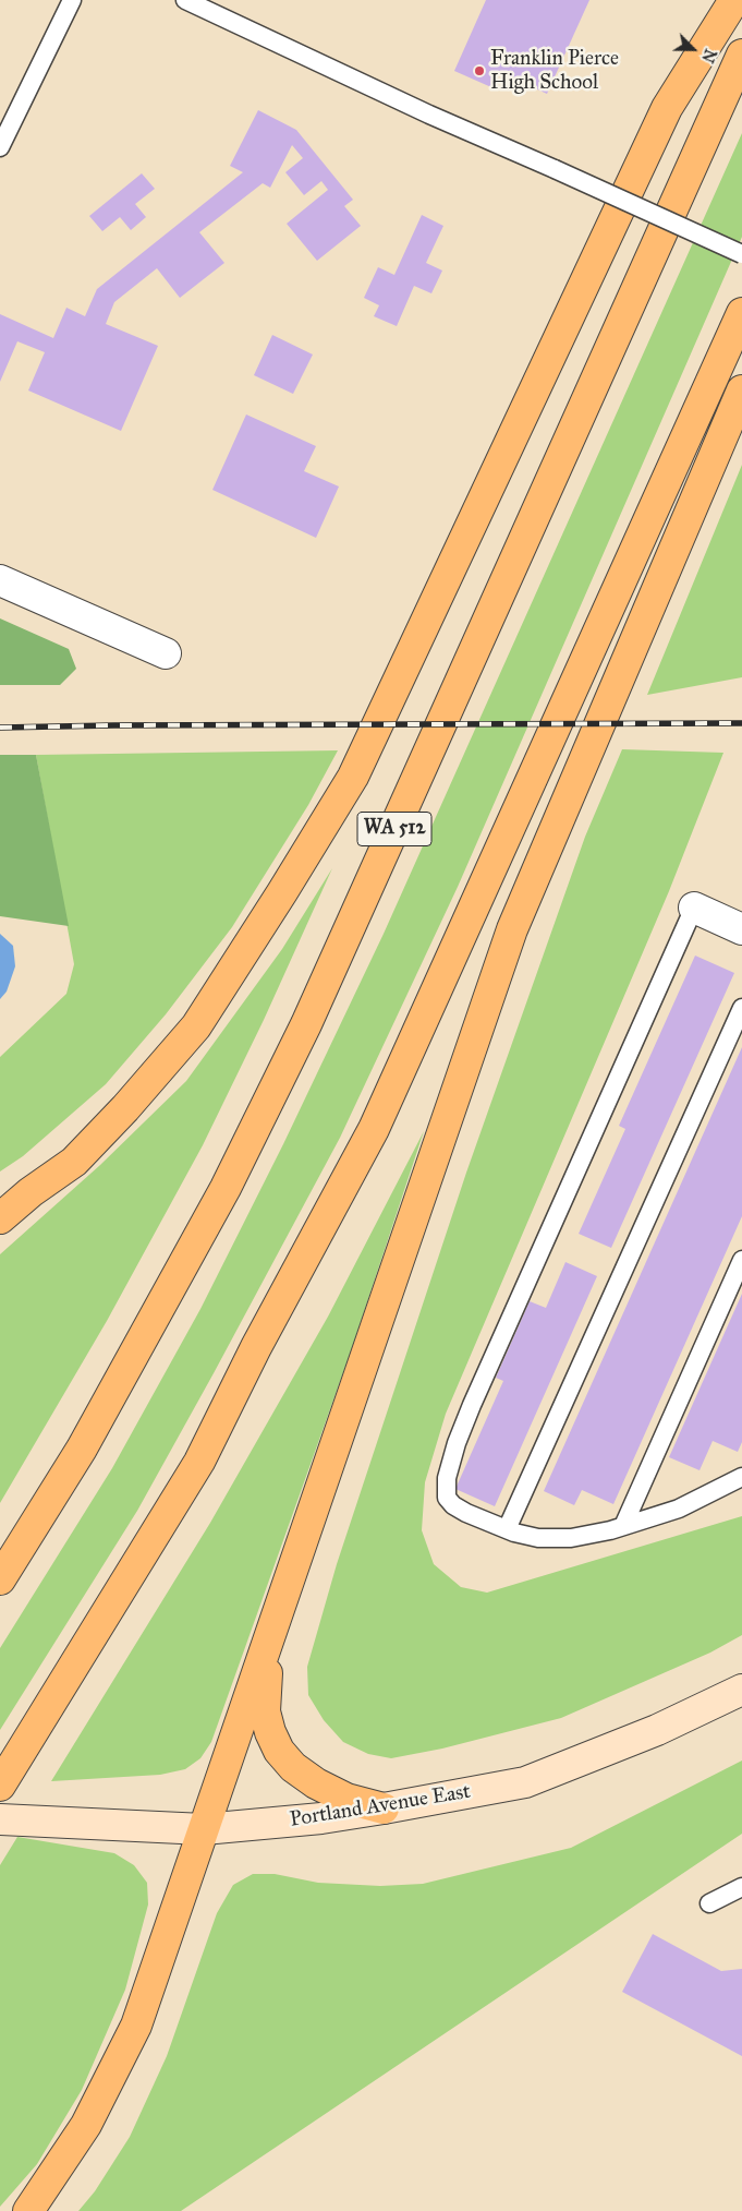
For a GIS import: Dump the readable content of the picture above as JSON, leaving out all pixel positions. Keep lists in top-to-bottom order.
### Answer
{
  "streets": {
    "highway": ["WA 512"],
    "main road": ["Portland Avenue East"]
  },
  "places": ["Franklin Pierce High School"],
  "north": "bottom right"
}
